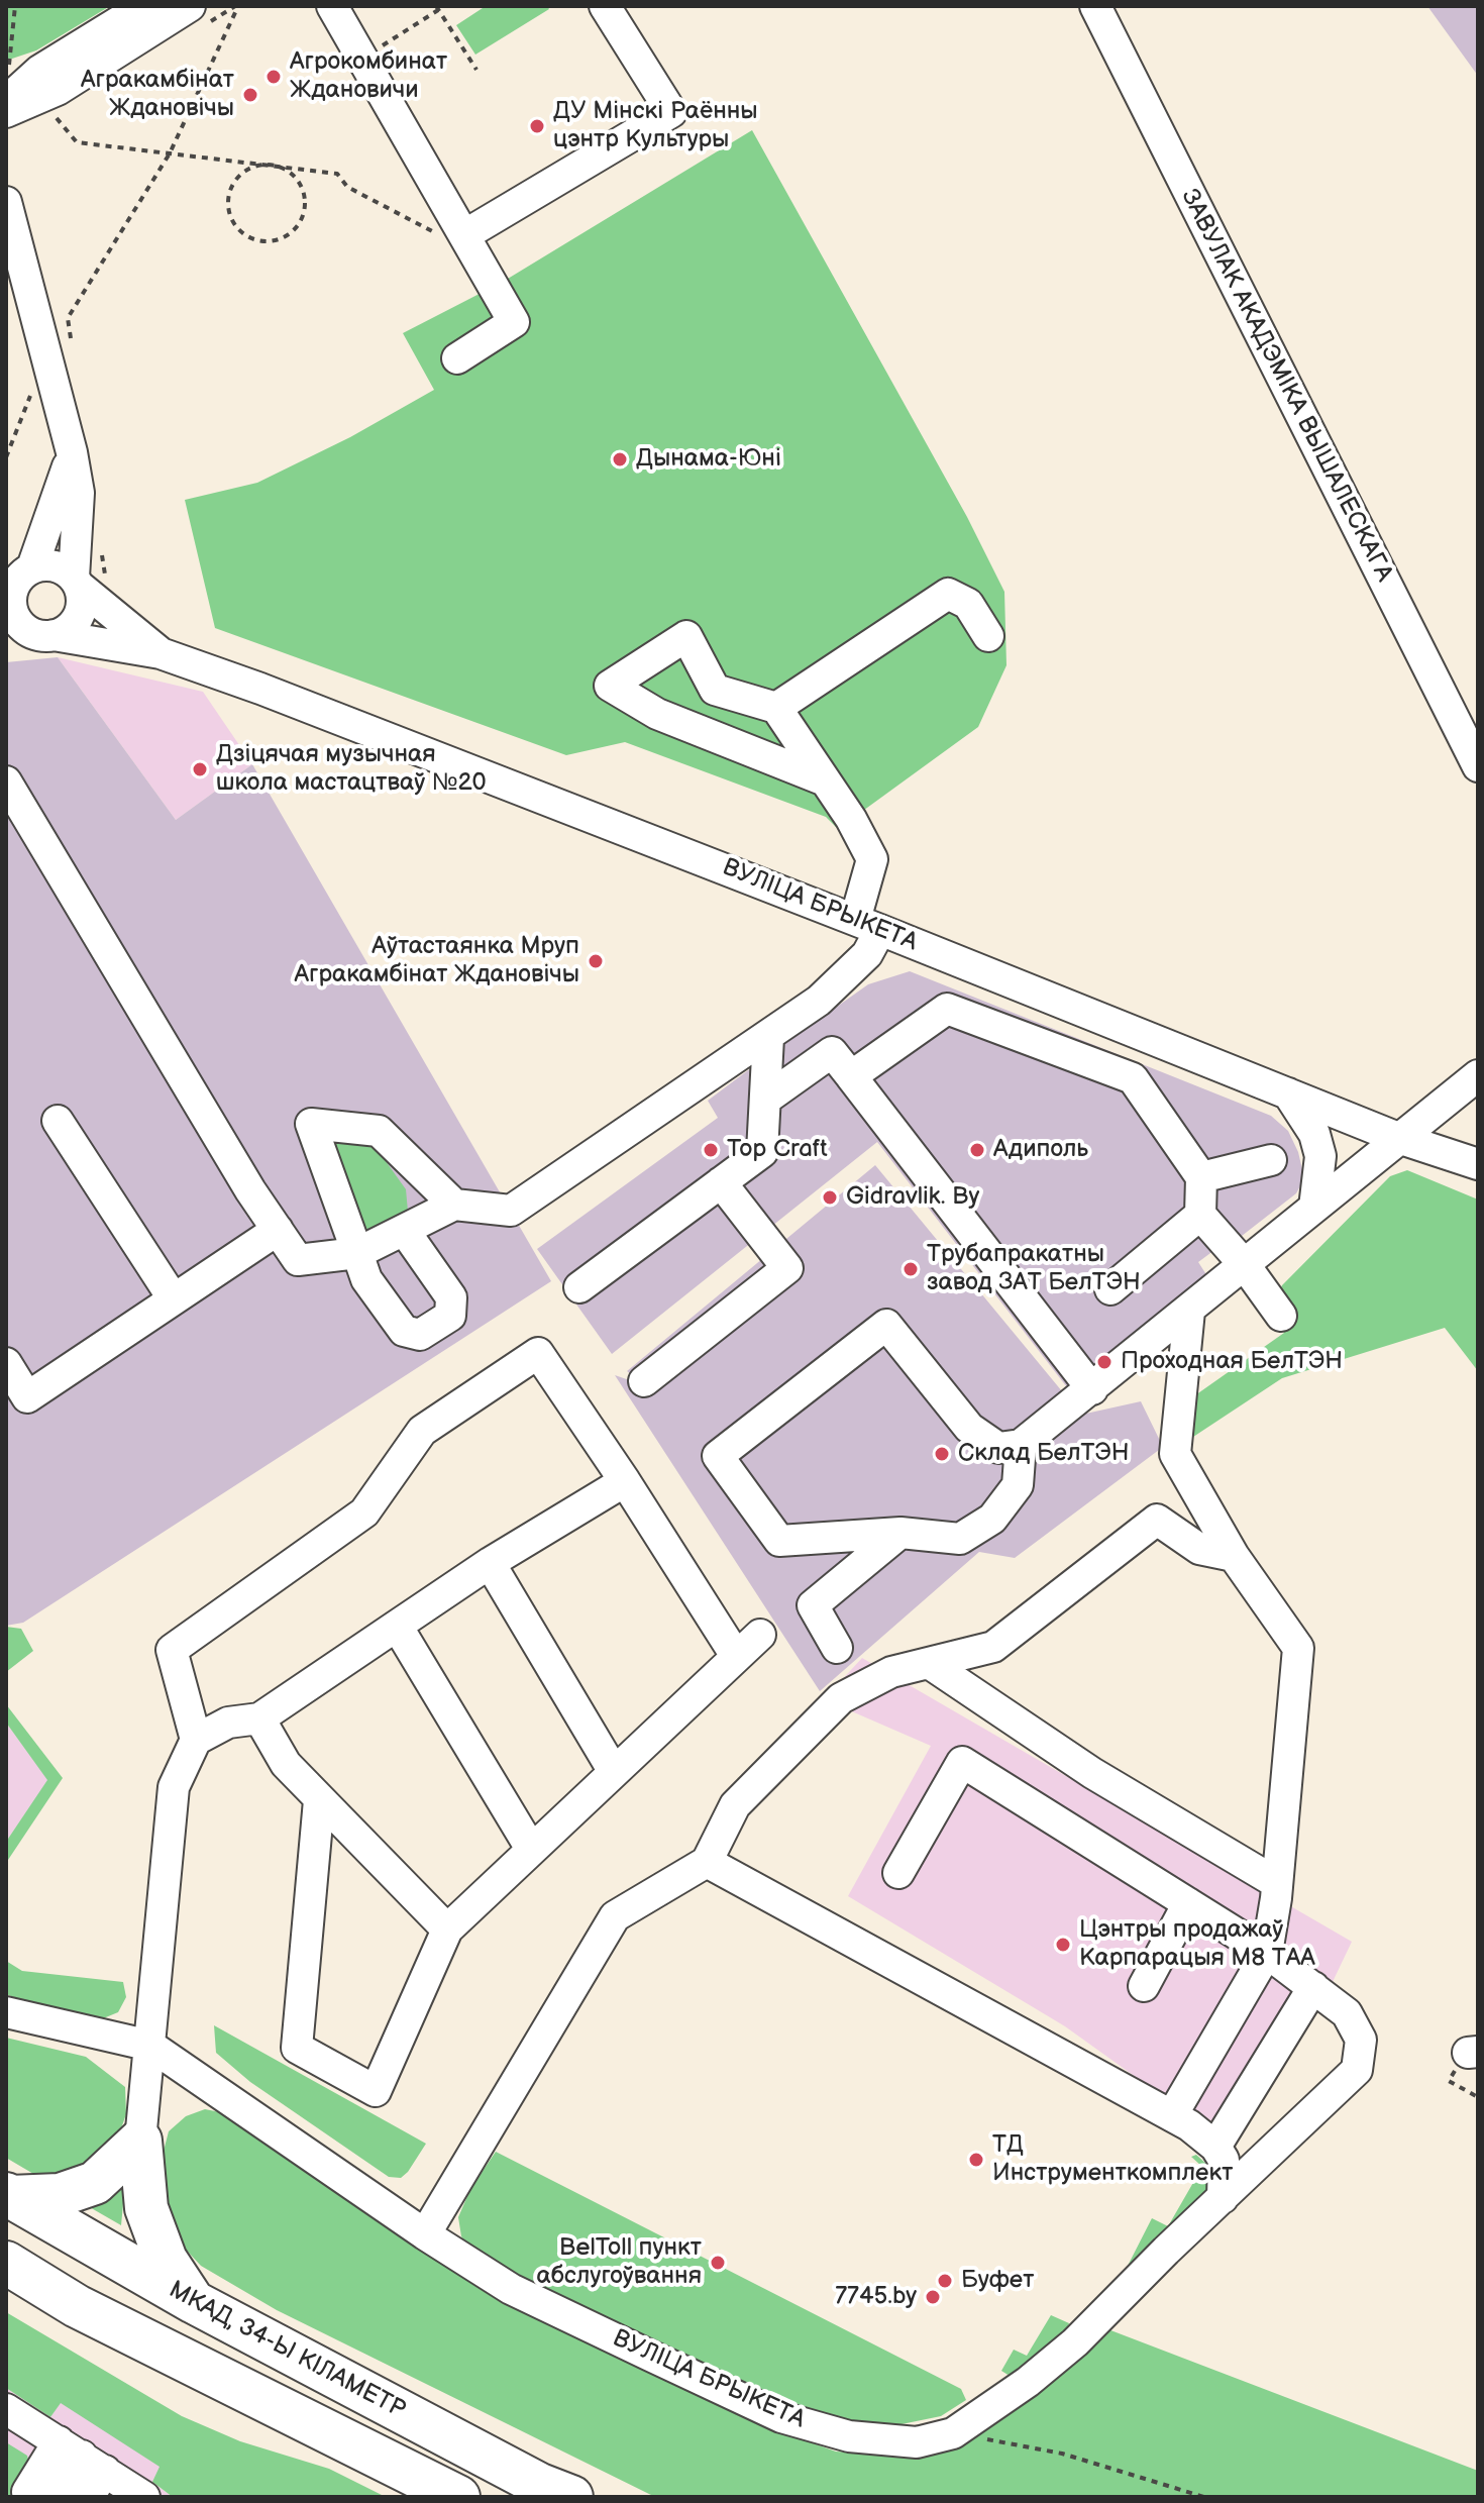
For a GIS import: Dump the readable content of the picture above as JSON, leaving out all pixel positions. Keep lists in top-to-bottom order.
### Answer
{
  "streets": {
    "highway": ["МКАД, 34-Ы КІЛАМЕТР"],
    "street": ["ЗАВУЛАК АКАДЭМІКА ВЫШАЛЕСКАГА", "ВУЛІЦА БРЫКЕТА"]
  },
  "places": [
    "Агрокомбинат Ждановичи",
    "Агракамбінат Ждановічы",
    "ДУ Мінскі Раённы цэнтр Культуры",
    "Дынама-Юні",
    "Дзіцячая музычная школа мастацтваў №20",
    "Аўтастаянка Мруп Агракамбінат Ждановічы",
    "Top Craft",
    "Адиполь",
    "Gidravlik. By",
    "Трубапракатны завод ЗАТ БелТЭН",
    "Проходная БелТЭН",
    "Склад БелТЭН",
    "Цэнтры продажаў Карпарацыя М8 ТАА",
    "ТД Инструменткомплект",
    "BelToll пункт абслугоўвання",
    "Буфет",
    "7745.by"
  ]
}
